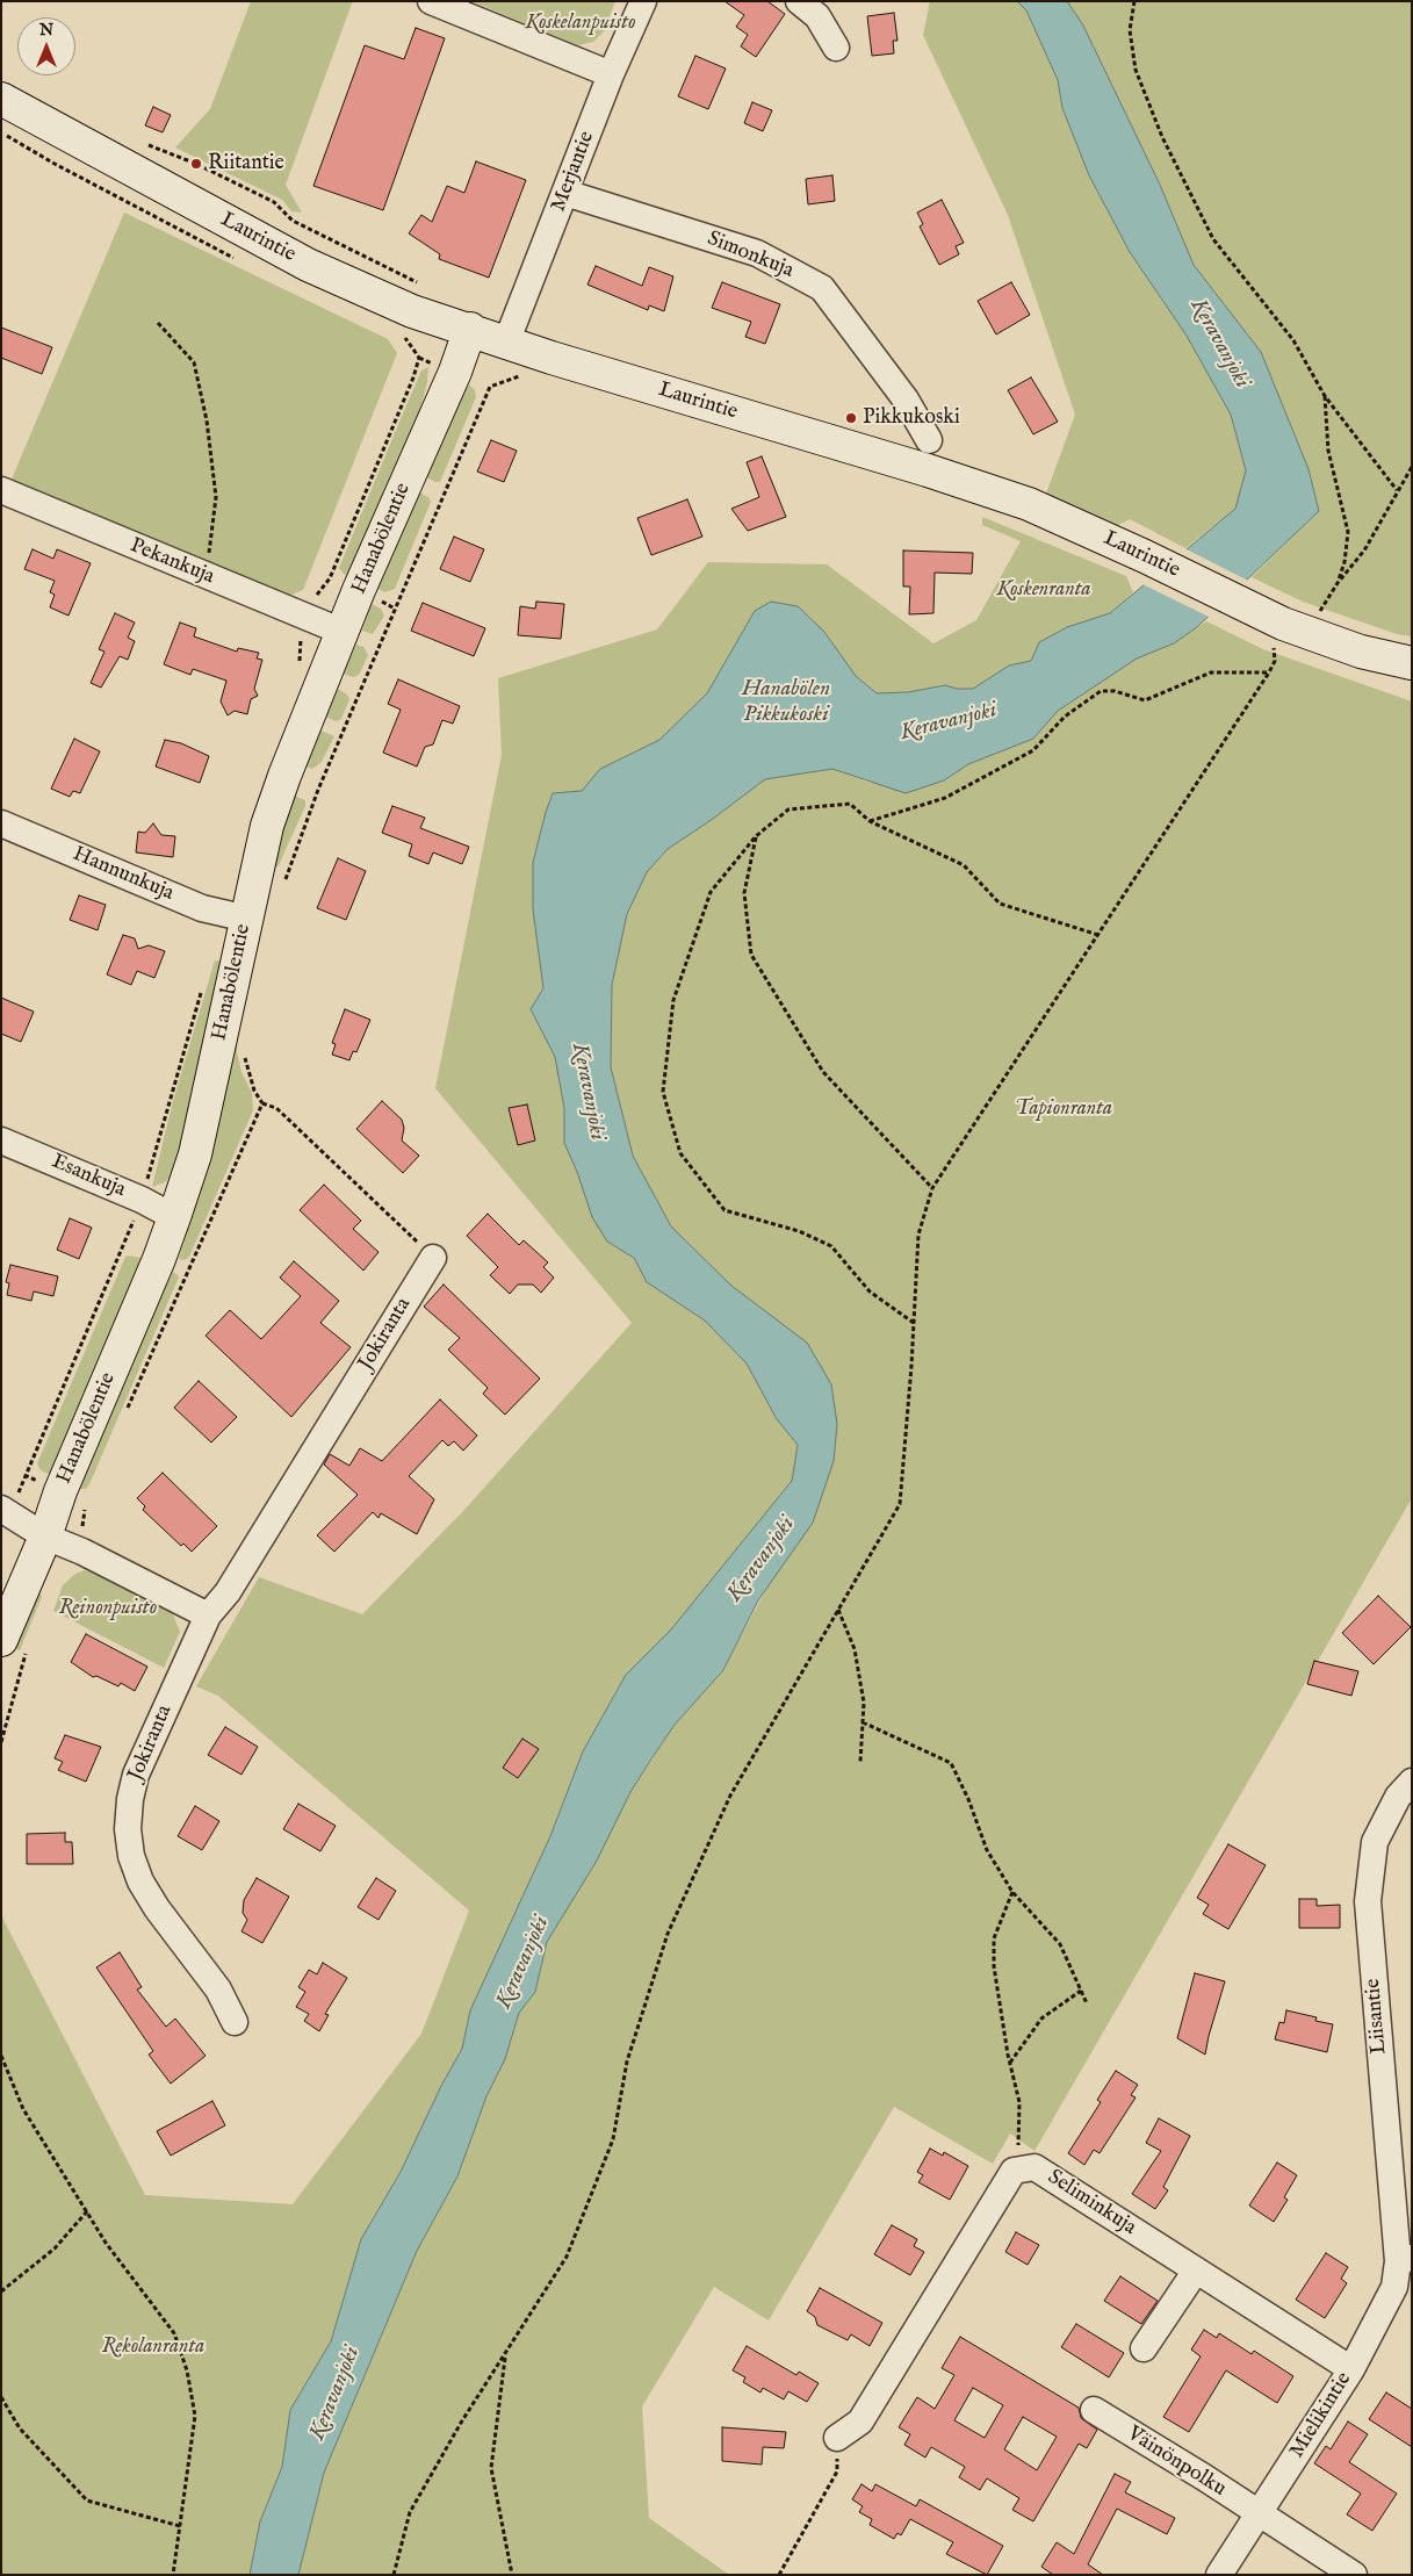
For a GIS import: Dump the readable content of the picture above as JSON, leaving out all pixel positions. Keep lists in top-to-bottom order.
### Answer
{
  "streets": {
    "street": [
      "Merjantie",
      "Laurintie",
      "Simonkuja",
      "Hanabölentie",
      "Pekankuja",
      "Hannunkuja",
      "Esankuja",
      "Jokiranta",
      "Liisantie",
      "Seliminkuja",
      "Mielikintie",
      "Väinönpolku"
    ]
  },
  "crossings": [
    ["Merjantie", "Laurintie"],
    ["Merjantie", "Simonkuja"],
    ["Laurintie", "Hanabölentie"],
    ["Hanabölentie", "Pekankuja"],
    ["Hanabölentie", "Hannunkuja"],
    ["Hanabölentie", "Esankuja"],
    ["Liisantie", "Mielikintie"],
    ["Seliminkuja", "Mielikintie"],
    ["Mielikintie", "Väinönpolku"]
  ],
  "water": ["Keravanjoki", "Hanabölen Pikkukoski"],
  "parks": [
    "Koskelanpuisto",
    "Koskenranta",
    "Tapionranta",
    "Reinonpuisto",
    "Rekolanranta"
  ],
  "places": ["Riitantie", "Pikkukoski"],
  "north": "top"
}
